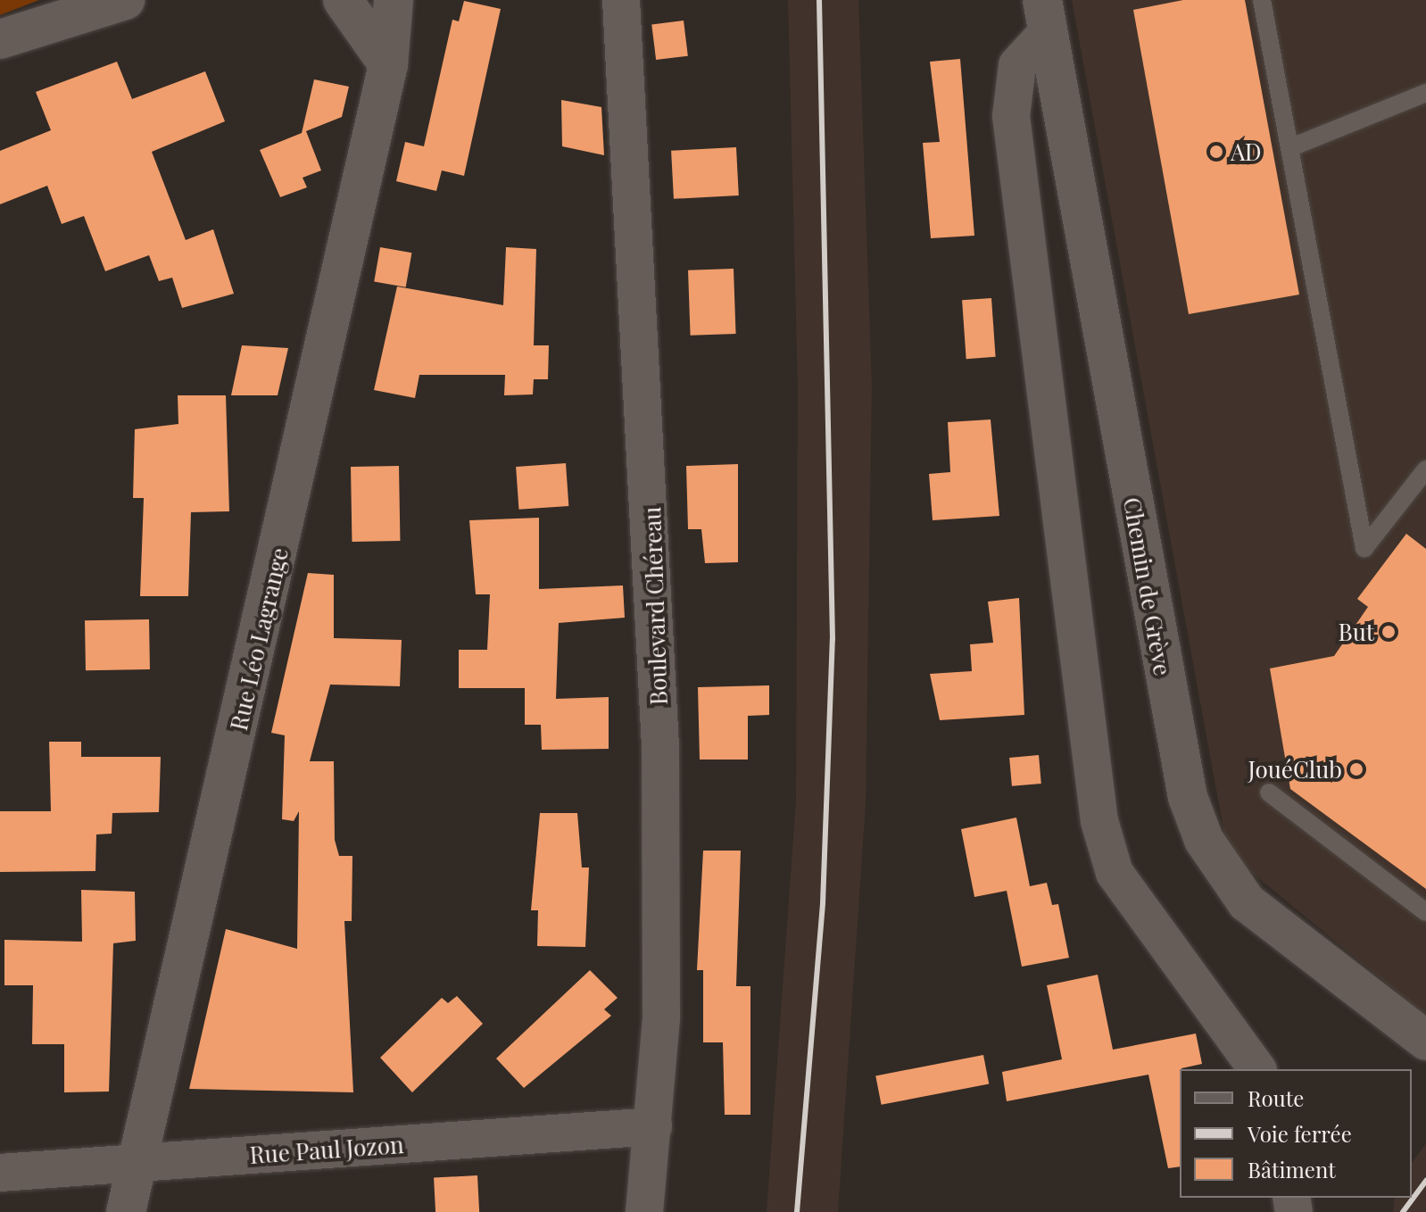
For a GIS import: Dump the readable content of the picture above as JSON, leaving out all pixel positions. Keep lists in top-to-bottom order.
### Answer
{
  "streets": {
    "main road": ["Chemin de Grève", "Rue Léo Lagrange"],
    "street": ["Boulevard Chéreau", "Rue Paul Jozon"]
  },
  "crossings": [
    ["Boulevard Chéreau", "Rue Paul Jozon"],
    ["Rue Léo Lagrange", "Rue Paul Jozon"]
  ],
  "places": ["AD", "But", "JouéClub"],
  "legend": ["Route", "Voie ferrée", "Bâtiment"]
}
